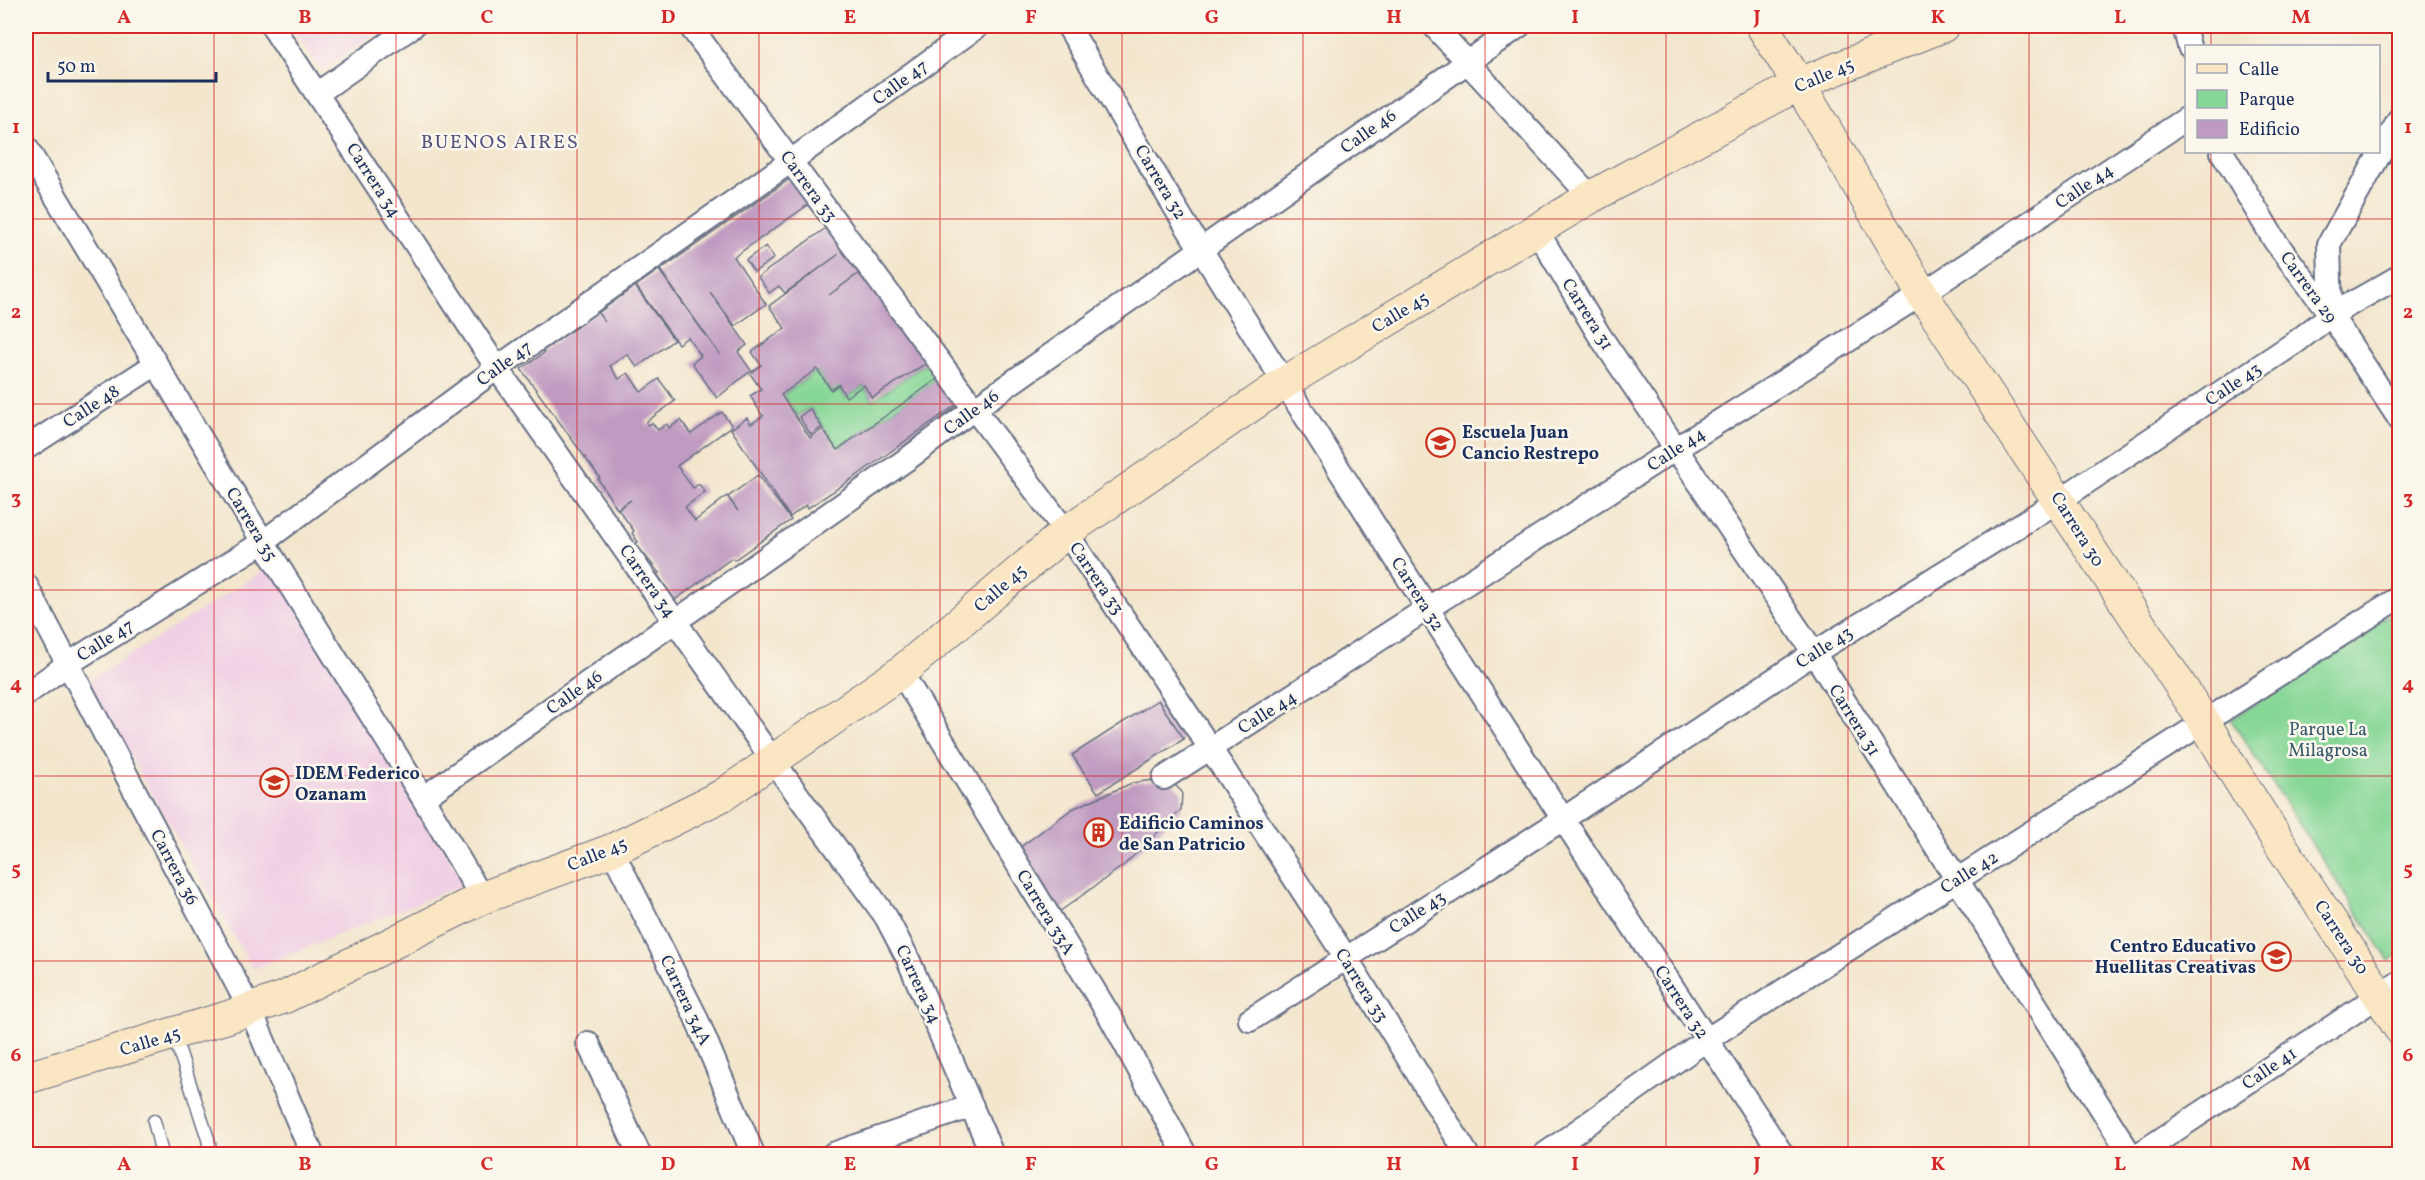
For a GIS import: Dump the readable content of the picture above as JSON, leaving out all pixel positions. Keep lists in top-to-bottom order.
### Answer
{
  "streets": {
    "main road": ["Calle 45", "Carrera 30"],
    "street": [
      "Calle 47",
      "Calle 46",
      "Carrera 34",
      "Carrera 32",
      "Carrera 33",
      "Calle 44",
      "Carrera 29",
      "Carrera 31",
      "Calle 43",
      "Calle 48",
      "Carrera 35",
      "Carrera 36",
      "Calle 42",
      "Carrera 33A",
      "Carrera 34A",
      "Calle 41"
    ]
  },
  "crossings": [
    ["Calle 45", "Carrera 34"],
    ["Calle 45", "Carrera 32"],
    ["Calle 45", "Carrera 33"],
    ["Calle 45", "Carrera 31"],
    ["Calle 45", "Carrera 35"],
    ["Calle 45", "Carrera 30"],
    ["Calle 45", "Carrera 36"],
    ["Calle 45", "Carrera 33A"],
    ["Calle 45", "Carrera 34A"],
    ["Calle 47", "Carrera 34"],
    ["Calle 47", "Carrera 33"],
    ["Calle 47", "Carrera 35"],
    ["Calle 47", "Carrera 36"],
    ["Calle 46", "Carrera 34"],
    ["Calle 46", "Carrera 32"],
    ["Calle 46", "Carrera 33"],
    ["Calle 46", "Carrera 35"],
    ["Carrera 32", "Calle 44"],
    ["Carrera 32", "Calle 43"],
    ["Carrera 32", "Calle 42"],
    ["Carrera 33", "Calle 44"],
    ["Carrera 33", "Calle 43"],
    ["Calle 44", "Carrera 31"],
    ["Calle 44", "Carrera 30"],
    ["Carrera 29", "Calle 43"],
    ["Carrera 31", "Calle 43"],
    ["Carrera 31", "Calle 42"],
    ["Calle 43", "Carrera 30"],
    ["Calle 48", "Carrera 35"],
    ["Carrera 30", "Calle 42"],
    ["Carrera 30", "Calle 41"]
  ],
  "districts": ["BUENOS AIRES"],
  "parks": ["Parque La Milagrosa"],
  "places": {
    "school or university": ["Escuela Juan Cancio Restrepo", "IDEM Federico Ozanam", "Centro Educativo Huellitas Creativas"],
    "building": ["Edificio Caminos de San Patricio"]
  },
  "legend": ["Calle", "Parque", "Edificio"],
  "scale_bar": "50 m",
  "grid": {
    "columns": [
      "A",
      "B",
      "C",
      "D",
      "E",
      "F",
      "G",
      "H",
      "I",
      "J",
      "K",
      "L",
      "M"
    ],
    "rows": [
      "1",
      "2",
      "3",
      "4",
      "5",
      "6"
    ]
  }
}
